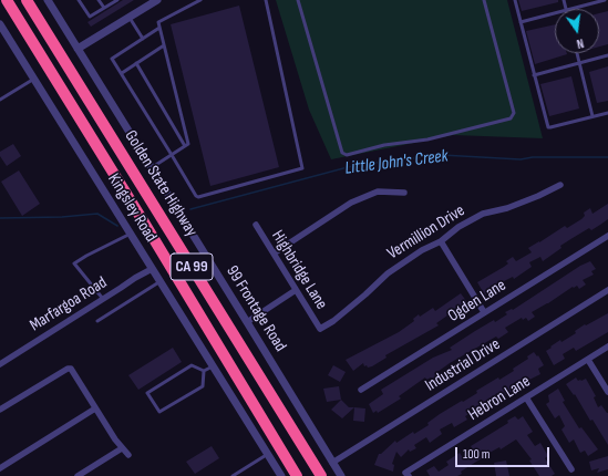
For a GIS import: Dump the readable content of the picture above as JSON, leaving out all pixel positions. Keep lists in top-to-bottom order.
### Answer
{
  "streets": {
    "highway": ["Golden State Highway", "CA 99"],
    "street": [
      "Kingsley Road",
      "Vermillion Drive",
      "Highbridge Lane",
      "Ogden Lane",
      "Marfargoa Road",
      "99 Frontage Road",
      "Industrial Drive",
      "Hebron Lane"
    ]
  },
  "crossings": [
    ["Kingsley Road", "Marfargoa Road"],
    ["Vermillion Drive", "Highbridge Lane"],
    ["99 Frontage Road", "Industrial Drive"]
  ],
  "water": ["Little John's Creek"],
  "scale_bar": "100 m",
  "north": "bottom"
}
